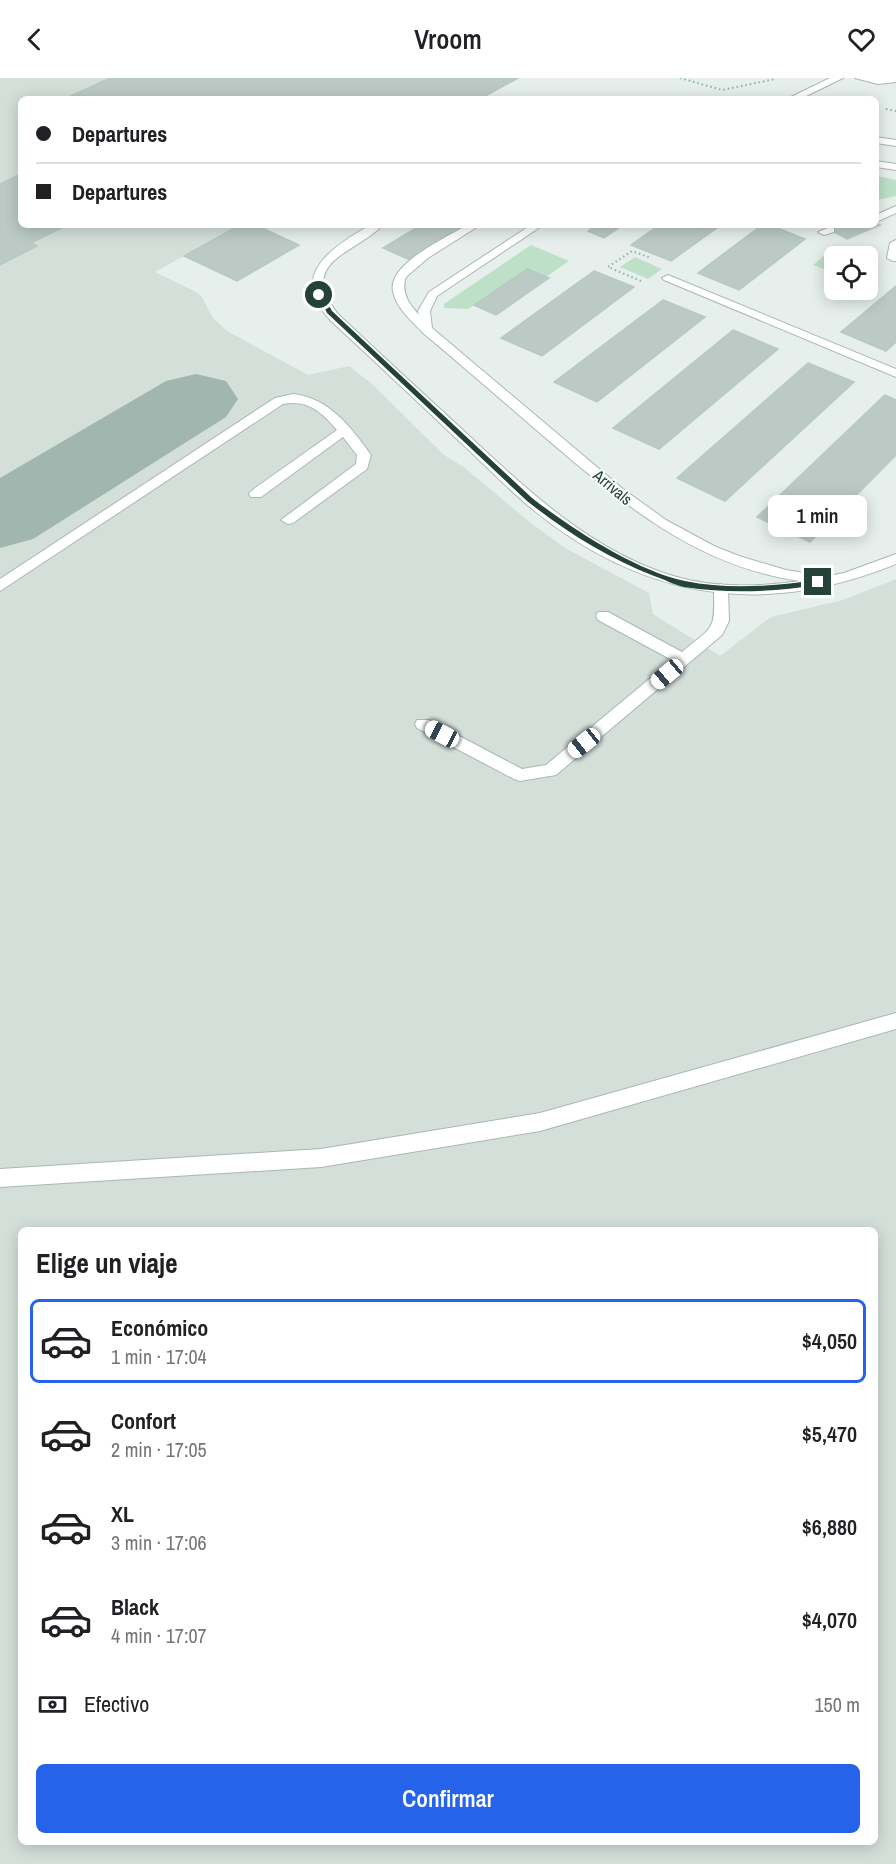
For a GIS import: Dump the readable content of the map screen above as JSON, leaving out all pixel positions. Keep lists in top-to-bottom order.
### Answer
{
  "streets": {
    "street": ["Arrivals"]
  },
  "page": {
    "header": "Vroom",
    "banner": ["Departures", "Departures"],
    "bubble": "1 min",
    "heading": "Elige un viaje",
    "list": [
      {
        "name": "Económico",
        "note": "1 min · 17:04",
        "value": "$4,050"
      },
      {
        "name": "Confort",
        "note": "2 min · 17:05",
        "value": "$5,470"
      },
      {
        "name": "XL",
        "note": "3 min · 17:06",
        "value": "$6,880"
      },
      {
        "name": "Black",
        "note": "4 min · 17:07",
        "value": "$4,070"
      }
    ],
    "pay": ["Efectivo", "150 m"],
    "buttons": "Confirmar"
  }
}
